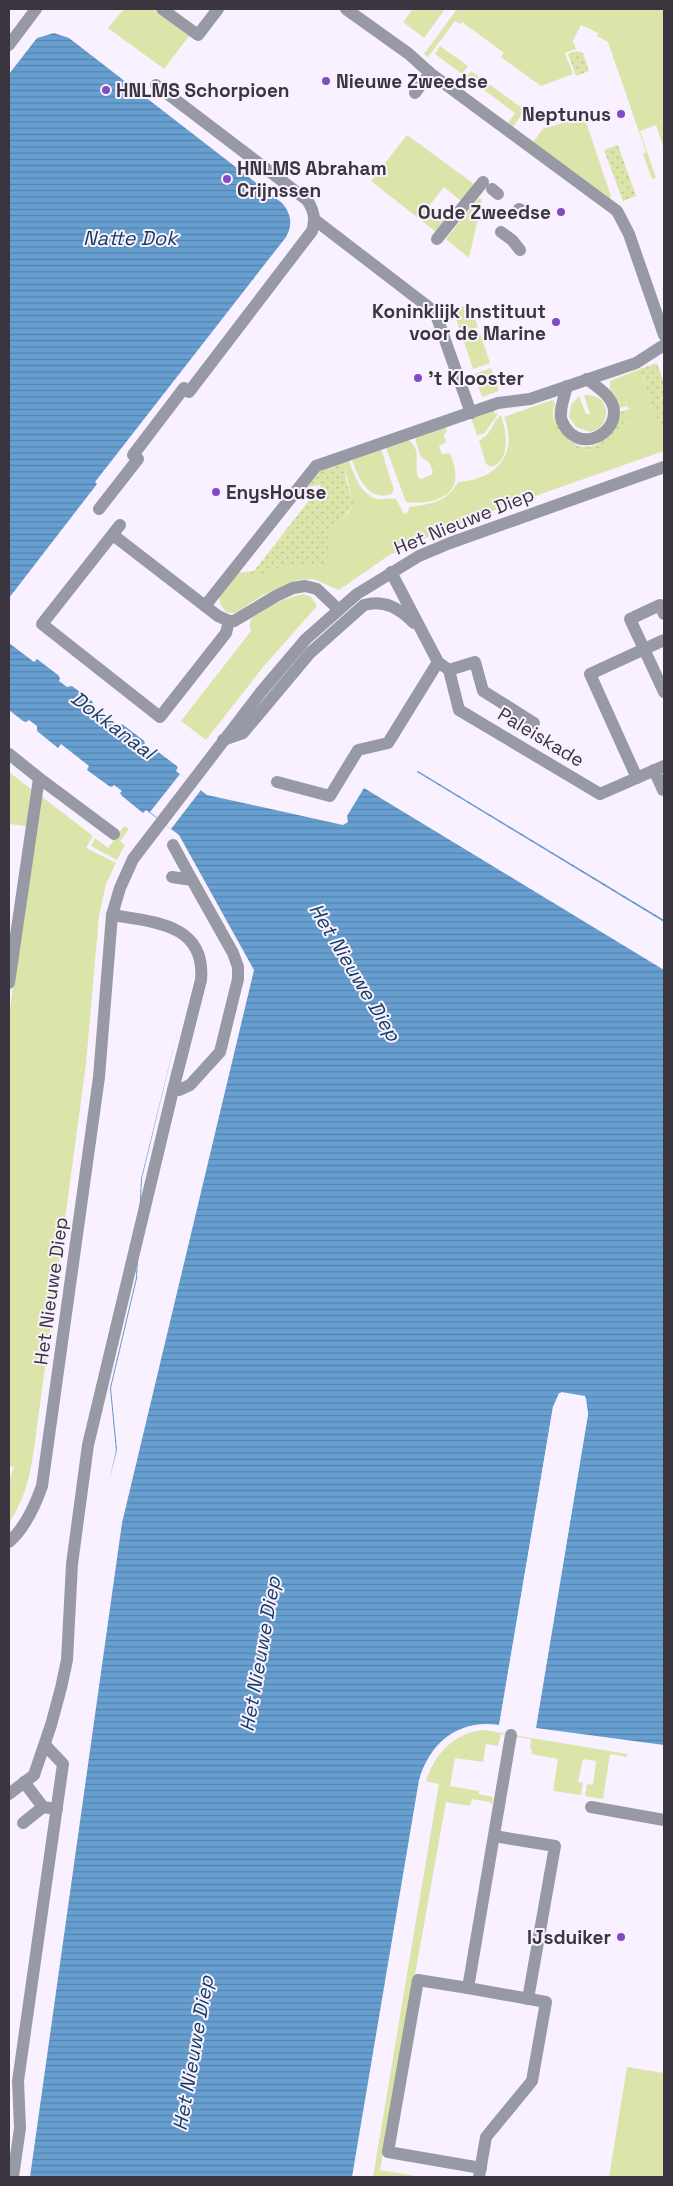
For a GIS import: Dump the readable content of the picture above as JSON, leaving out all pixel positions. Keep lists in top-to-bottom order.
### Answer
{
  "streets": {
    "street": ["Het Nieuwe Diep", "Paleiskade"]
  },
  "crossings": [
    ["Het Nieuwe Diep", "Paleiskade"]
  ],
  "water": ["Natte Dok", "Dokkanaal", "Het Nieuwe Diep"],
  "places": [
    "Nieuwe Zweedse",
    "HNLMS Schorpioen",
    "Neptunus",
    "HNLMS Abraham Crijnssen",
    "Oude Zweedse",
    "Koninklijk Instituut voor de Marine",
    "'t Klooster",
    "EnysHouse",
    "IJsduiker"
  ]
}
